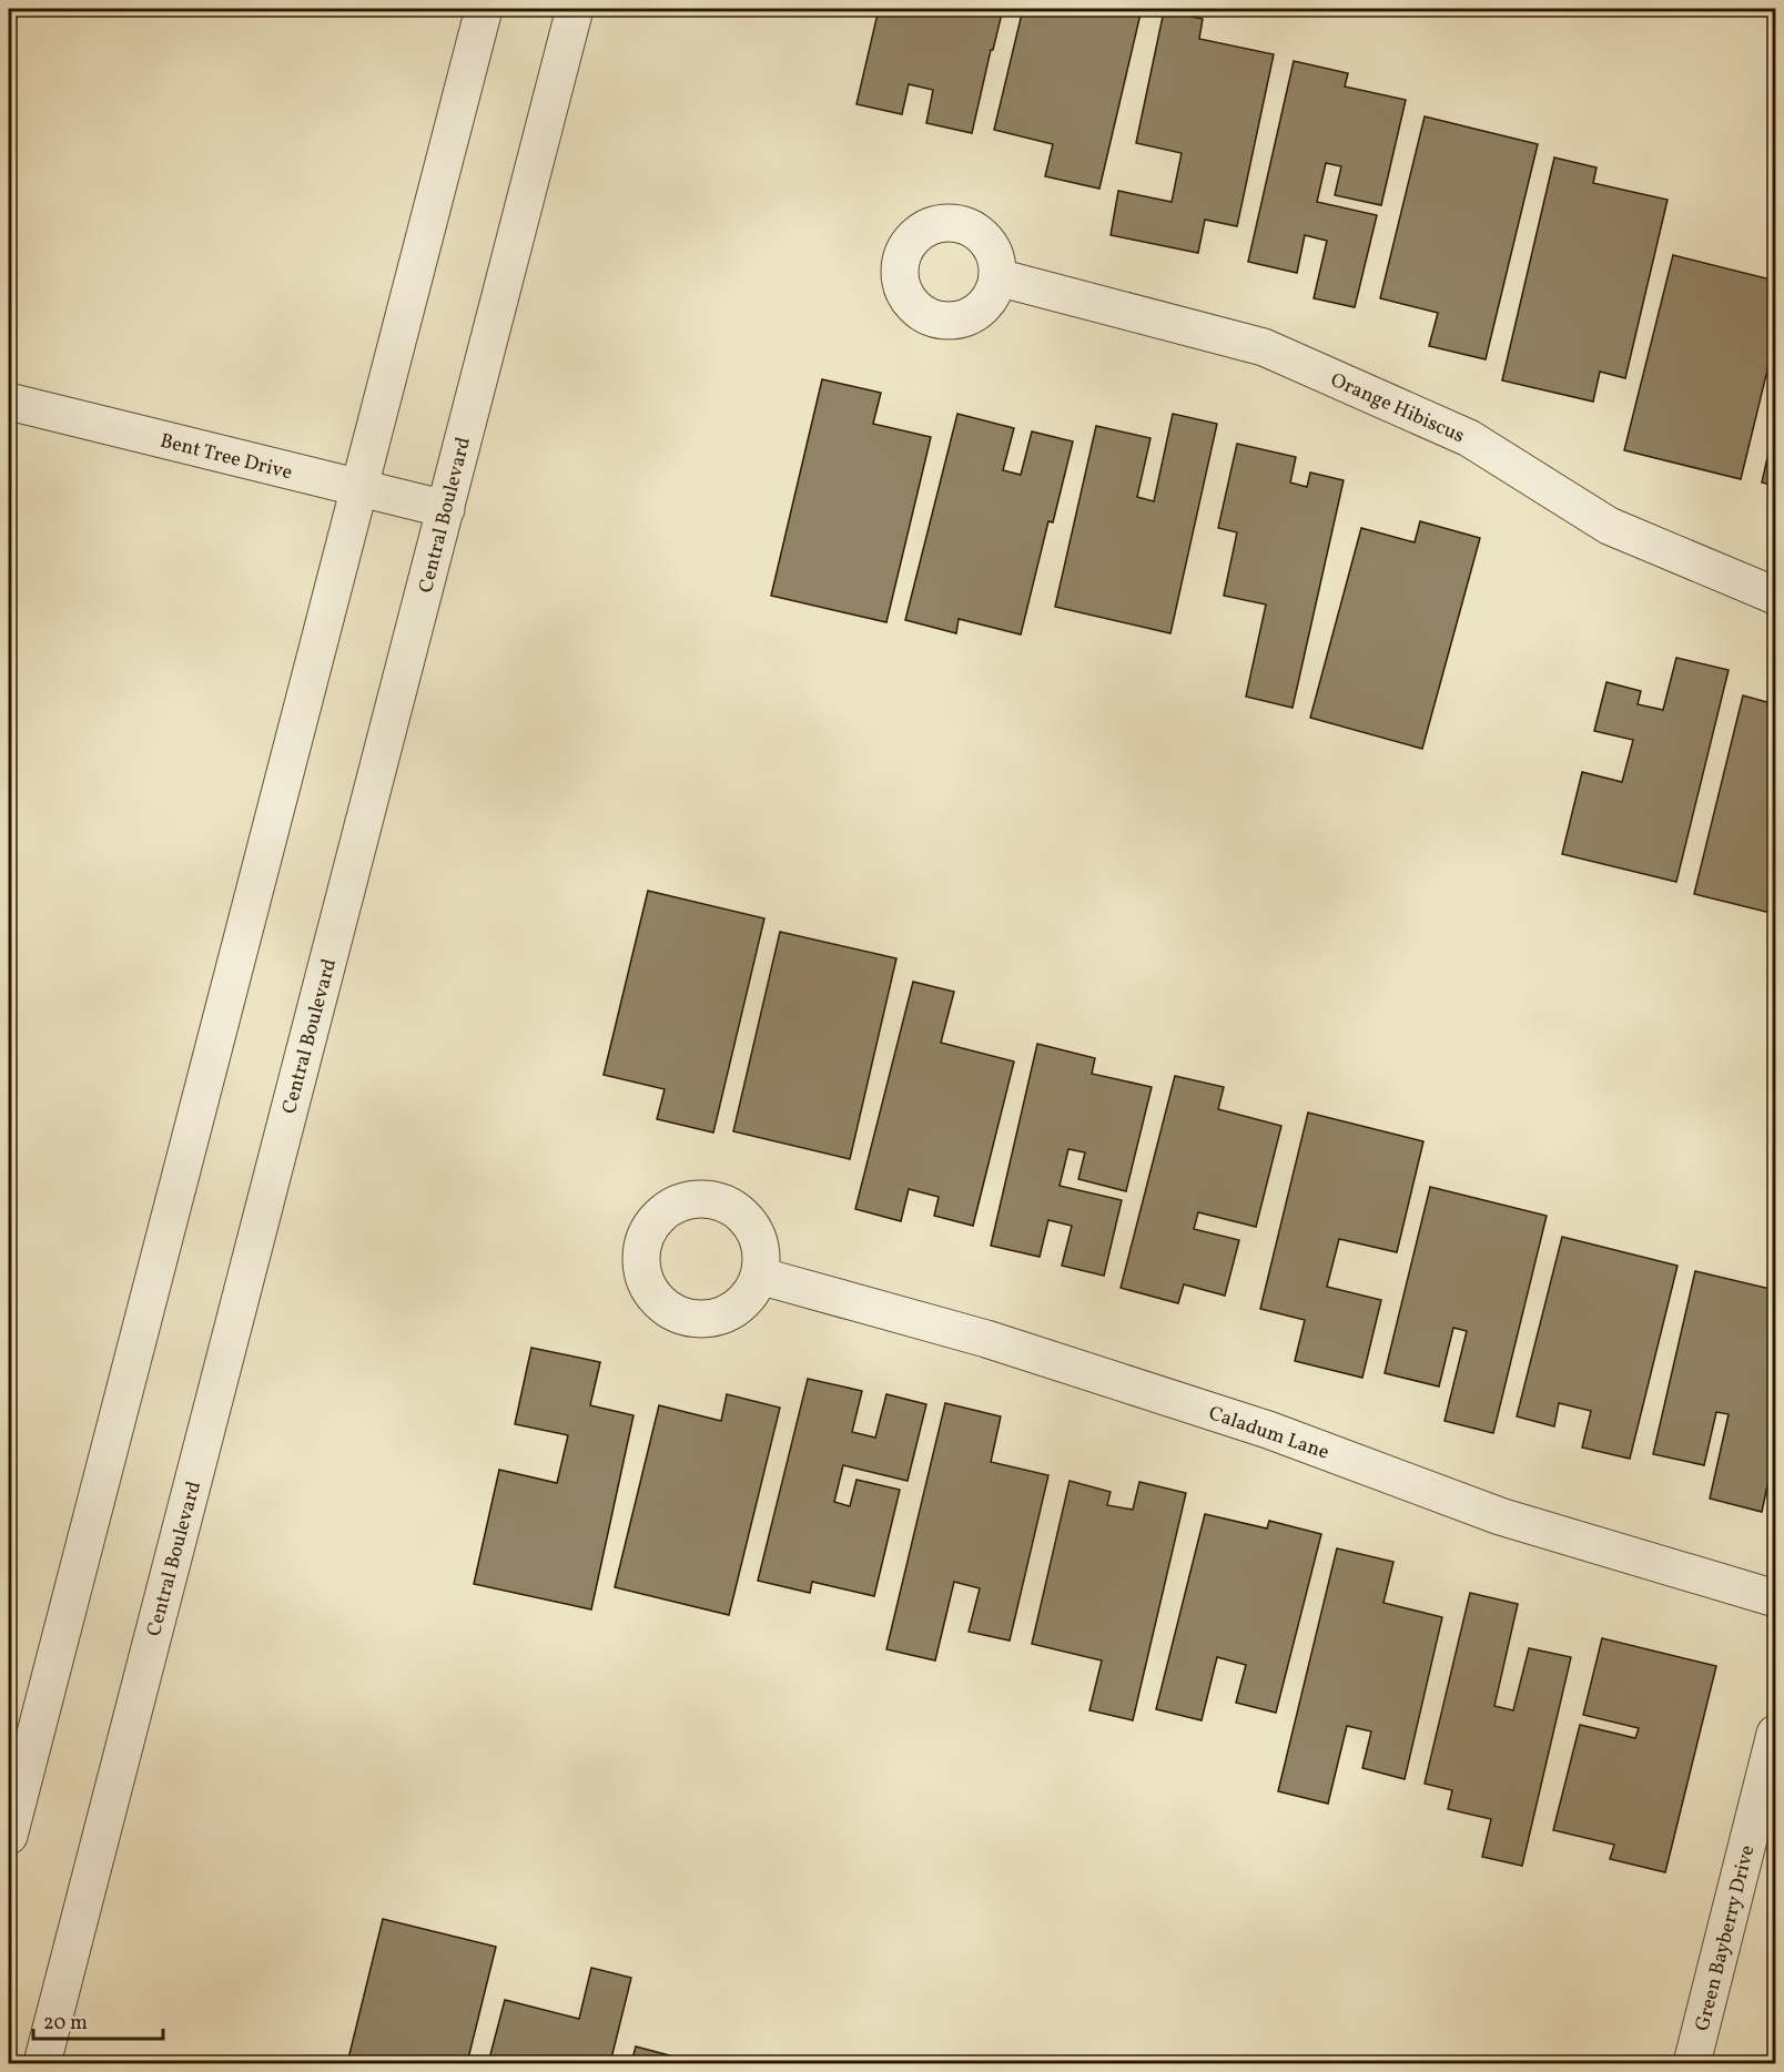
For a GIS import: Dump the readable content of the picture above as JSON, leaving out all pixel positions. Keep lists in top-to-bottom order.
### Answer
{
  "streets": {
    "street": [
      "Orange Hibiscus",
      "Bent Tree Drive",
      "Central Boulevard",
      "Caladum Lane",
      "Green Bayberry Drive"
    ]
  },
  "crossings": [
    ["Bent Tree Drive", "Central Boulevard"]
  ],
  "scale_bar": "20 m"
}
